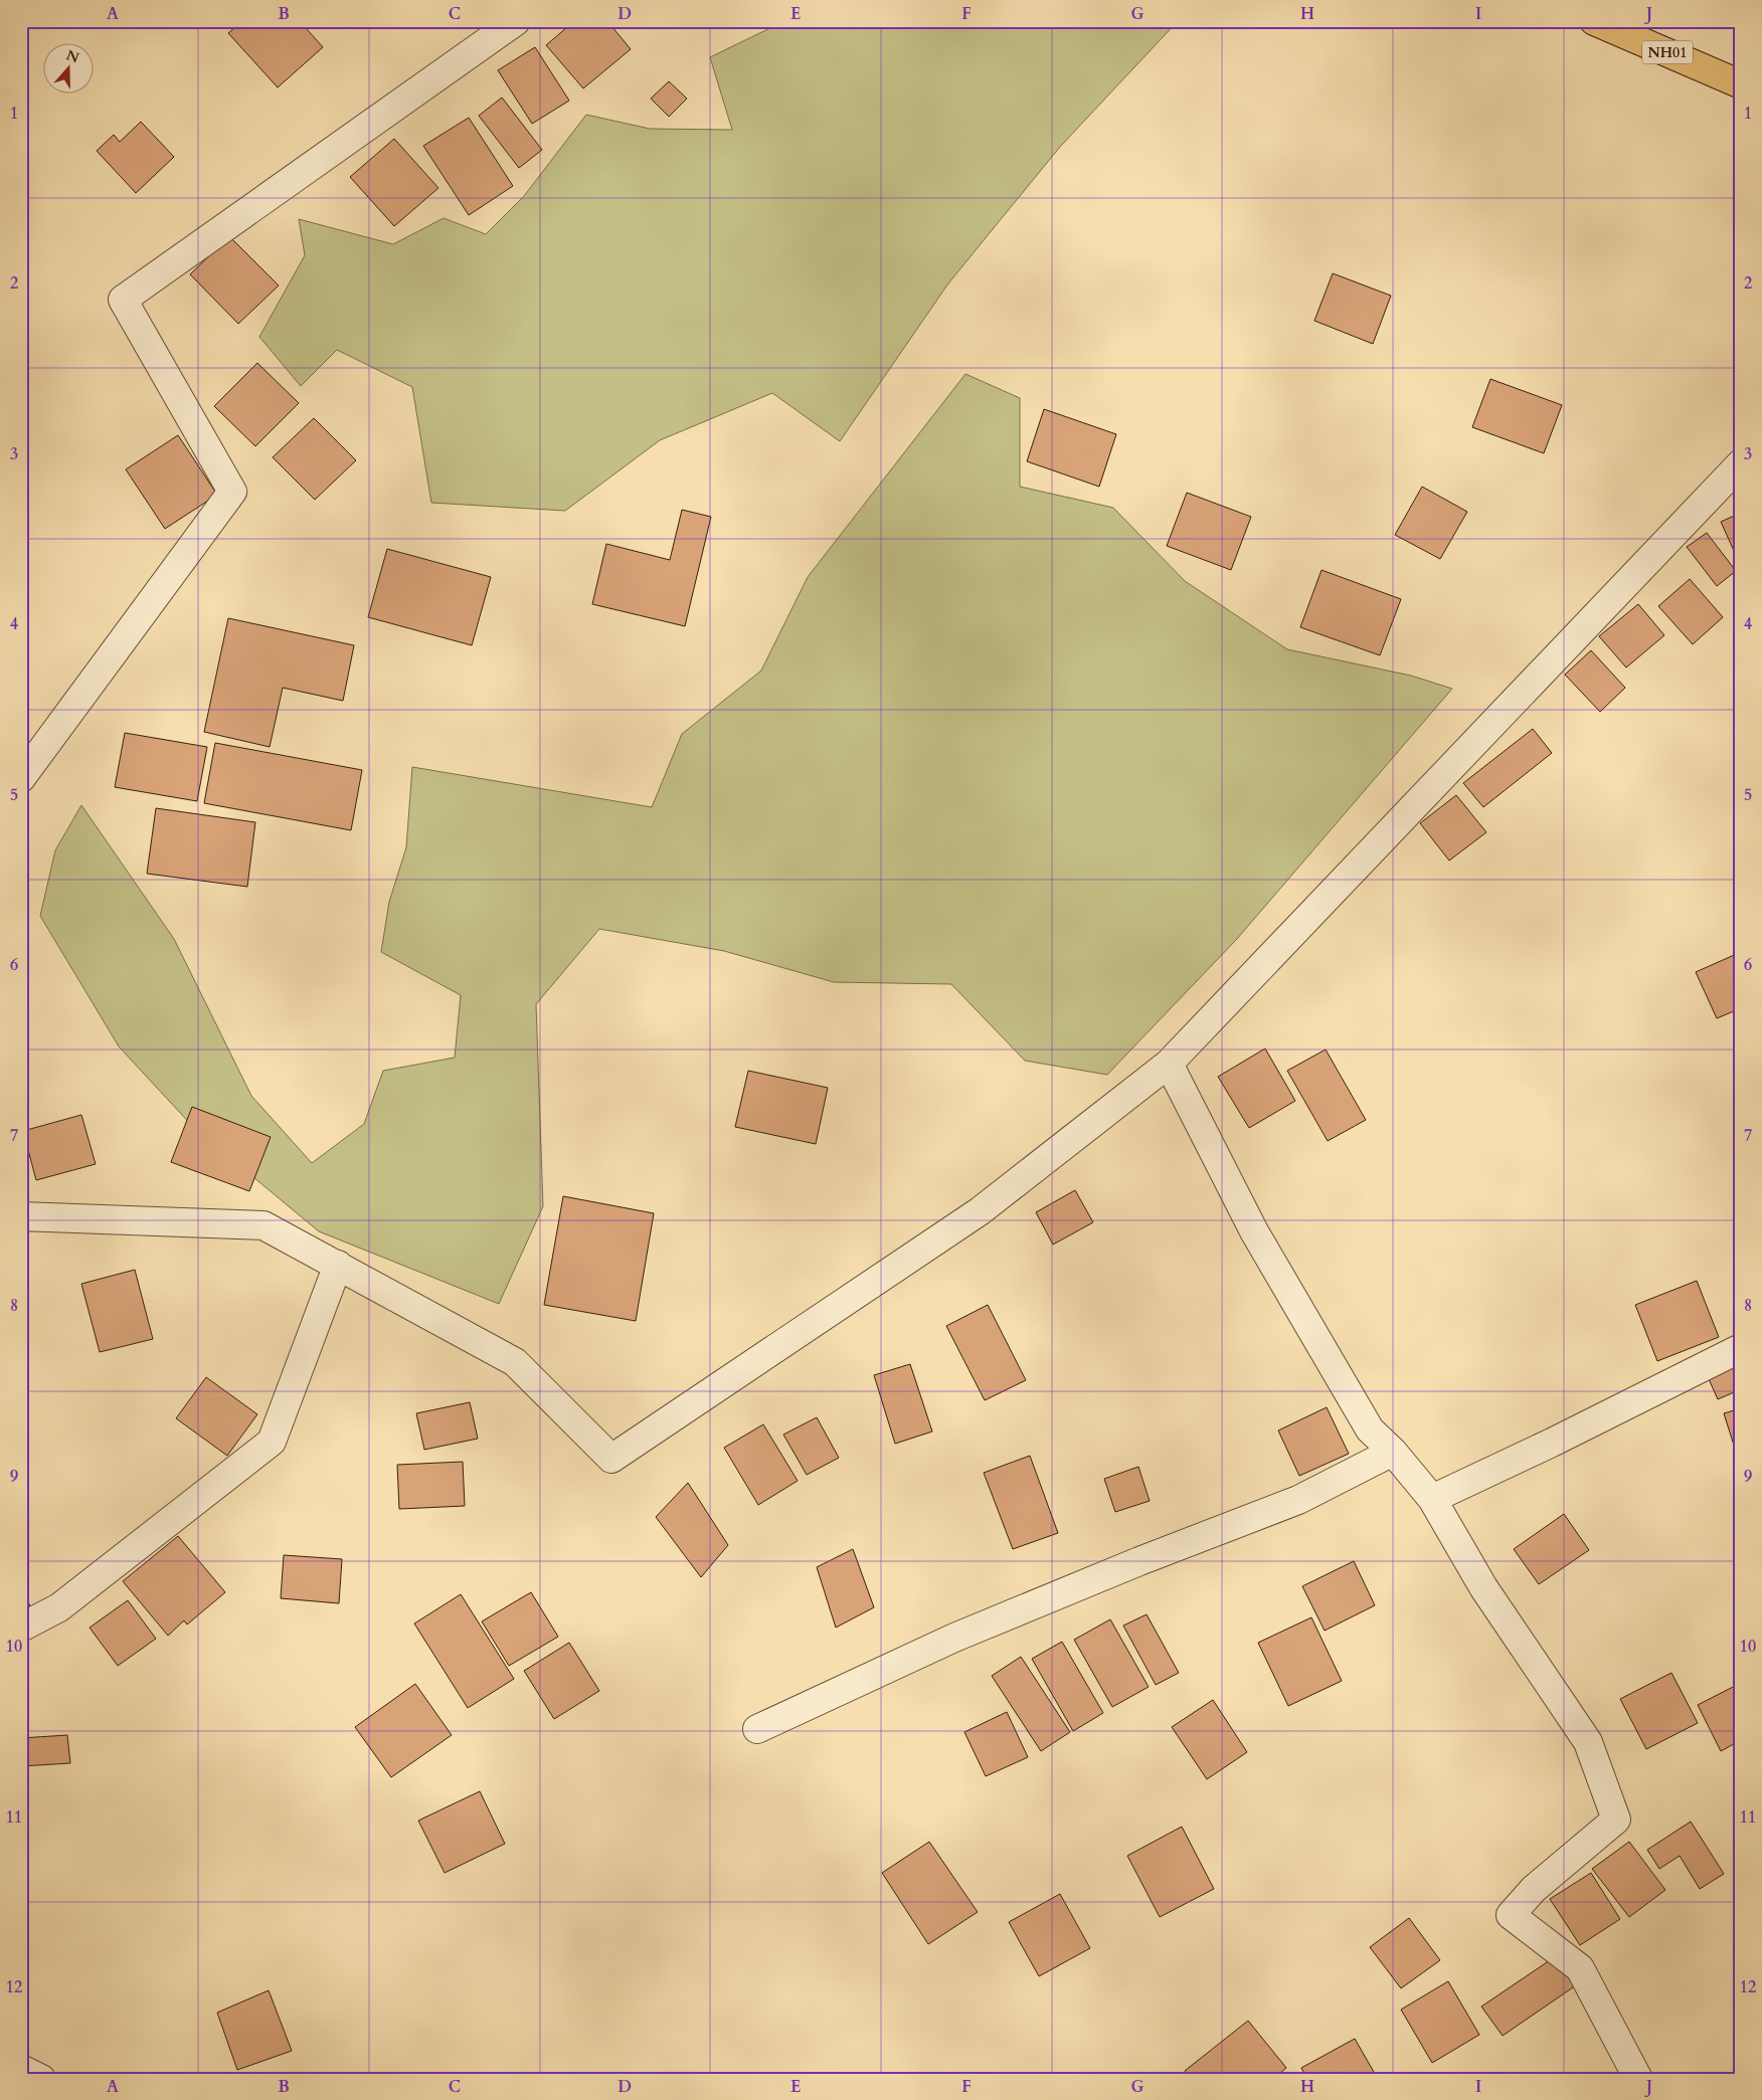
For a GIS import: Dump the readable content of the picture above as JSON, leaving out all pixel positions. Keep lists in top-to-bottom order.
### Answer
{
  "streets": {
    "highway": ["NH01"]
  },
  "north": "top",
  "grid": {
    "columns": [
      "A",
      "B",
      "C",
      "D",
      "E",
      "F",
      "G",
      "H",
      "I",
      "J"
    ],
    "rows": [
      "1",
      "2",
      "3",
      "4",
      "5",
      "6",
      "7",
      "8",
      "9",
      "10",
      "11",
      "12"
    ]
  }
}
